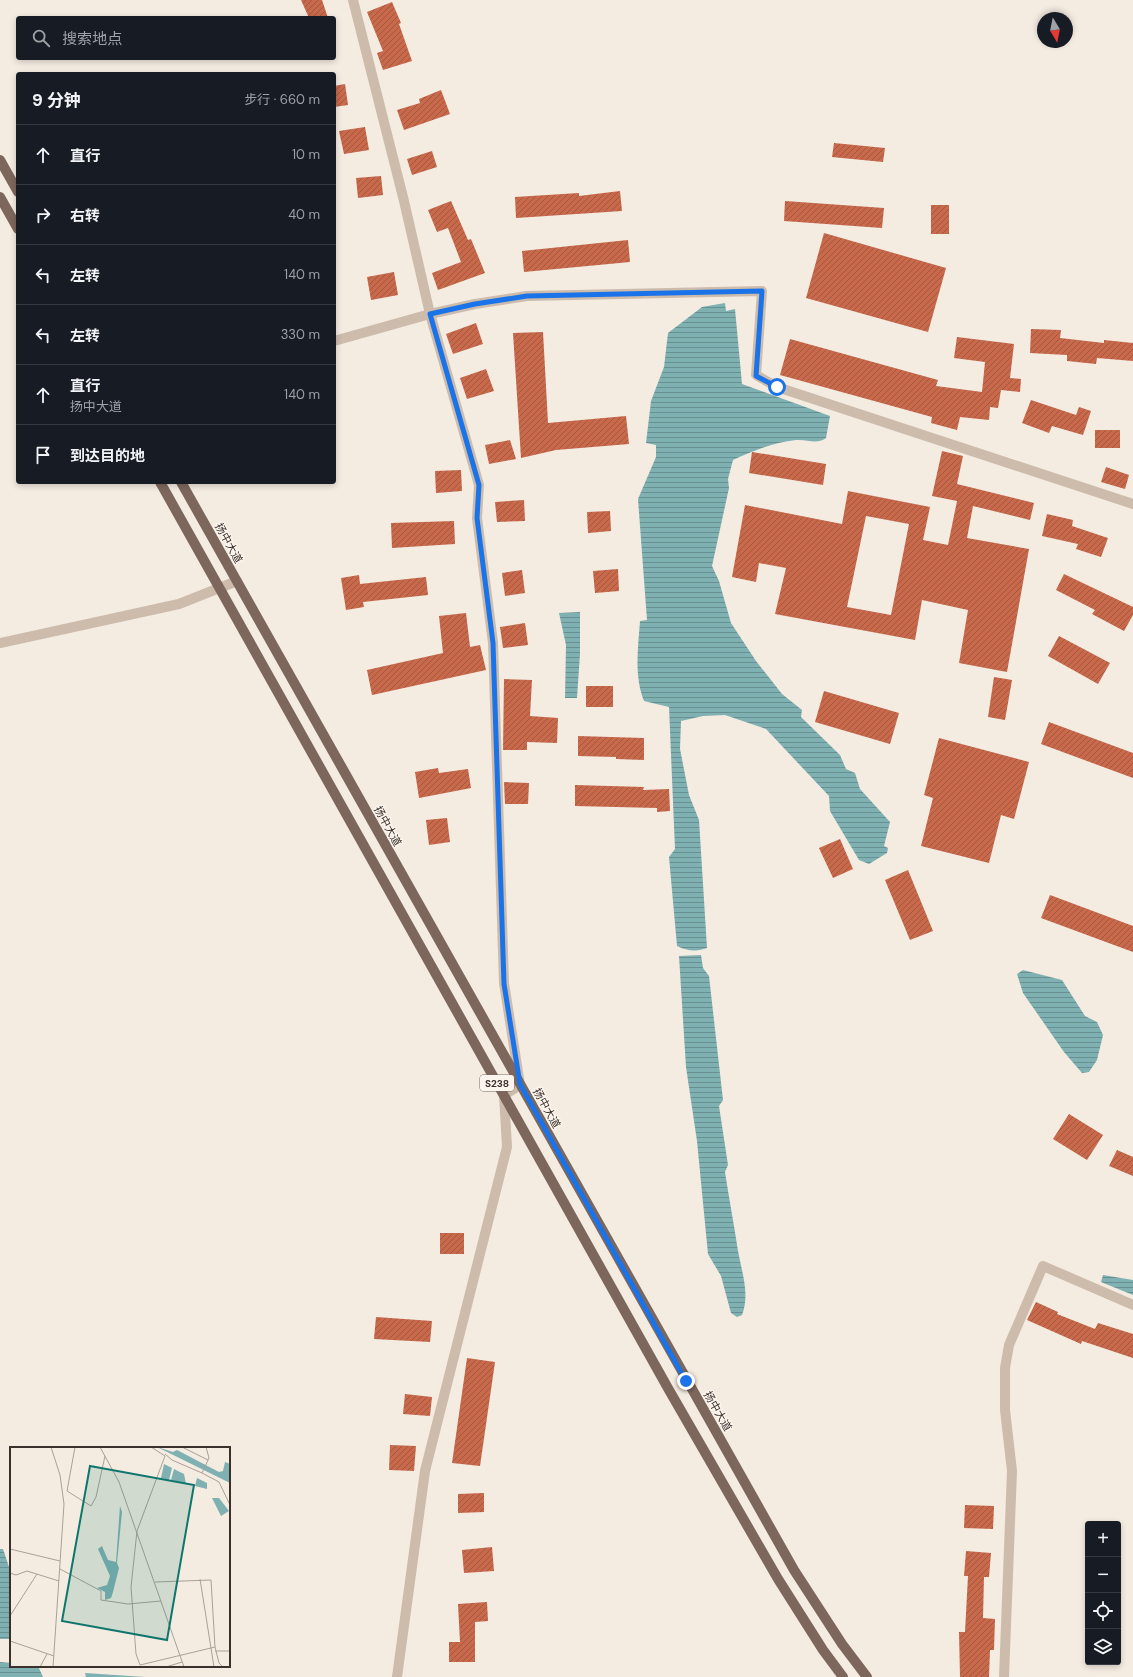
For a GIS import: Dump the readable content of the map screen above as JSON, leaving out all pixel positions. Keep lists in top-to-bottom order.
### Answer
{
  "streets": {
    "main road": ["扬中大道", "S238"]
  },
  "north": "bottom",
  "page": {
    "search": "搜索地点",
    "heading": ["9 分钟", "步行 · 660 m"],
    "list": [
      ["直行", "10 m"],
      ["右转", "40 m"],
      ["左转", "140 m"],
      ["左转", "330 m"],
      ["直行", "扬中大道", "140 m"],
      "到达目的地"
    ],
    "map_buttons": ["+", "−"]
  }
}
